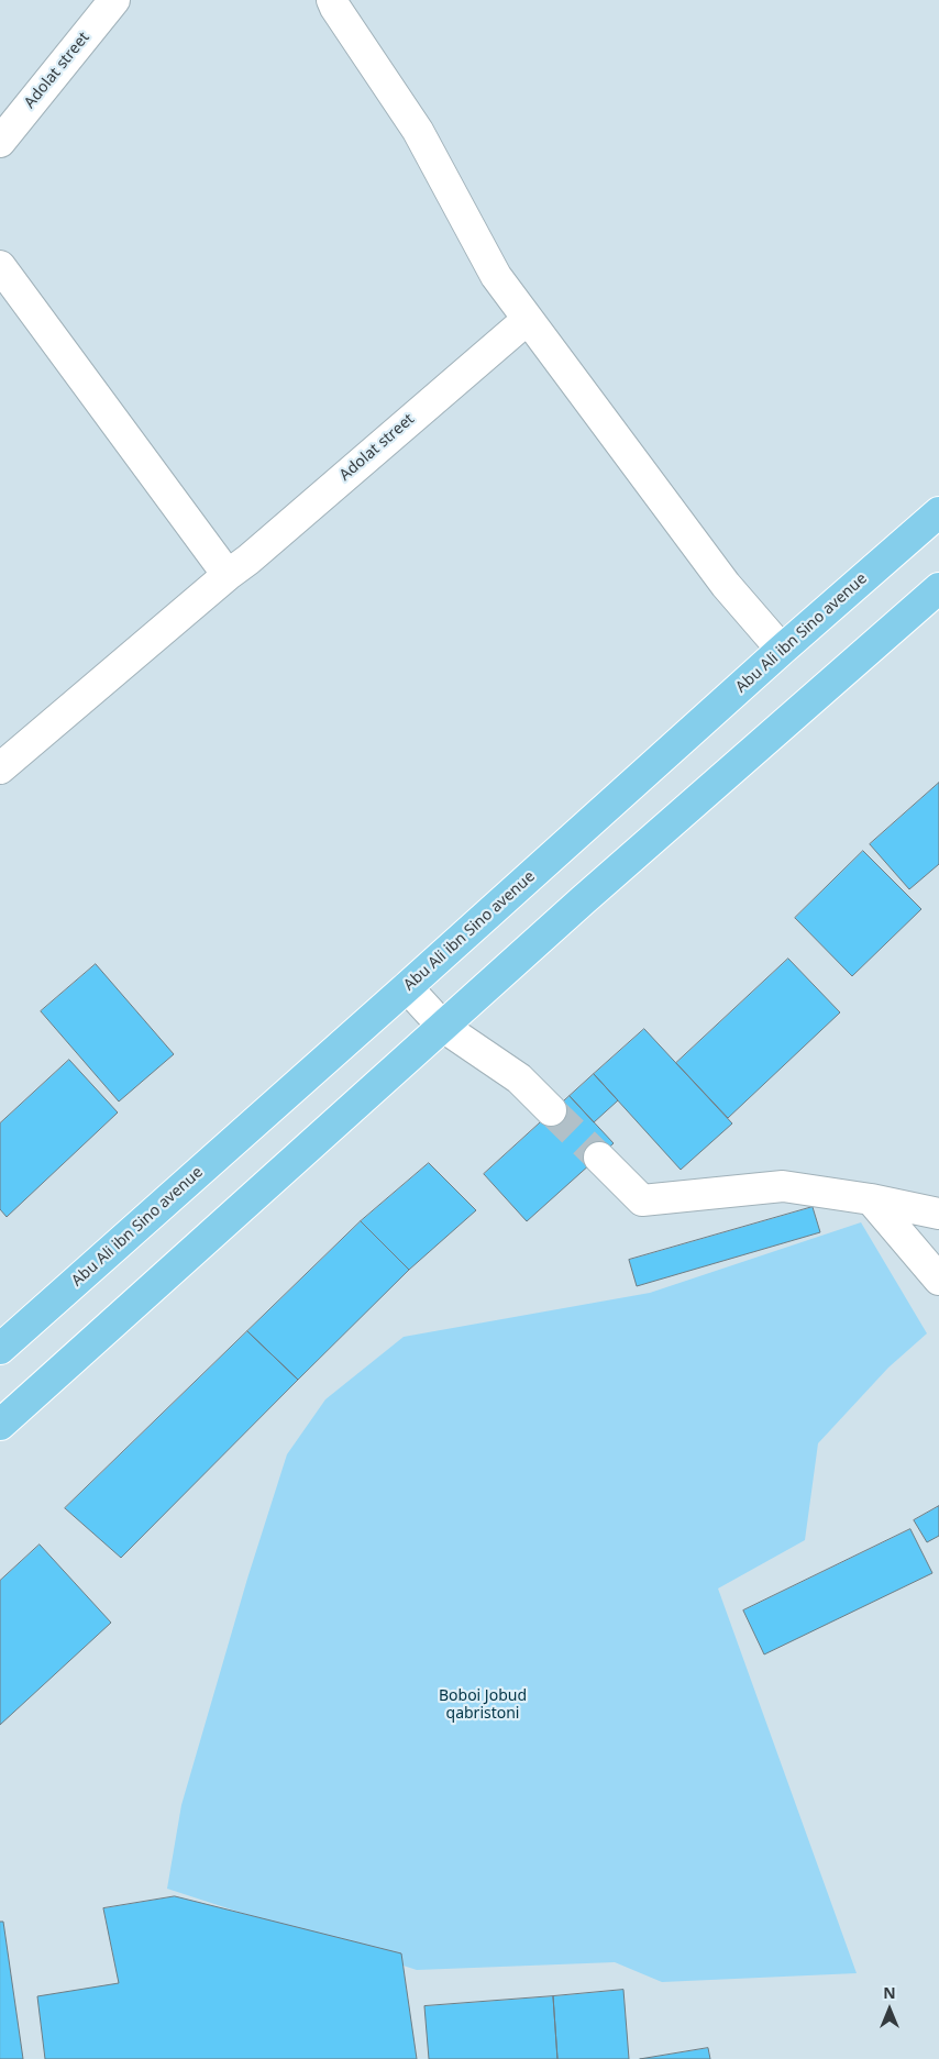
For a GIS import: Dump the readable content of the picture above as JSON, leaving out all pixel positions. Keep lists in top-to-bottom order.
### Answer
{
  "streets": {
    "main road": ["Abu Ali ibn Sino avenue"],
    "street": ["Adolat street"]
  },
  "parks": ["Boboi Jobud qabristoni"],
  "north": "top"
}
